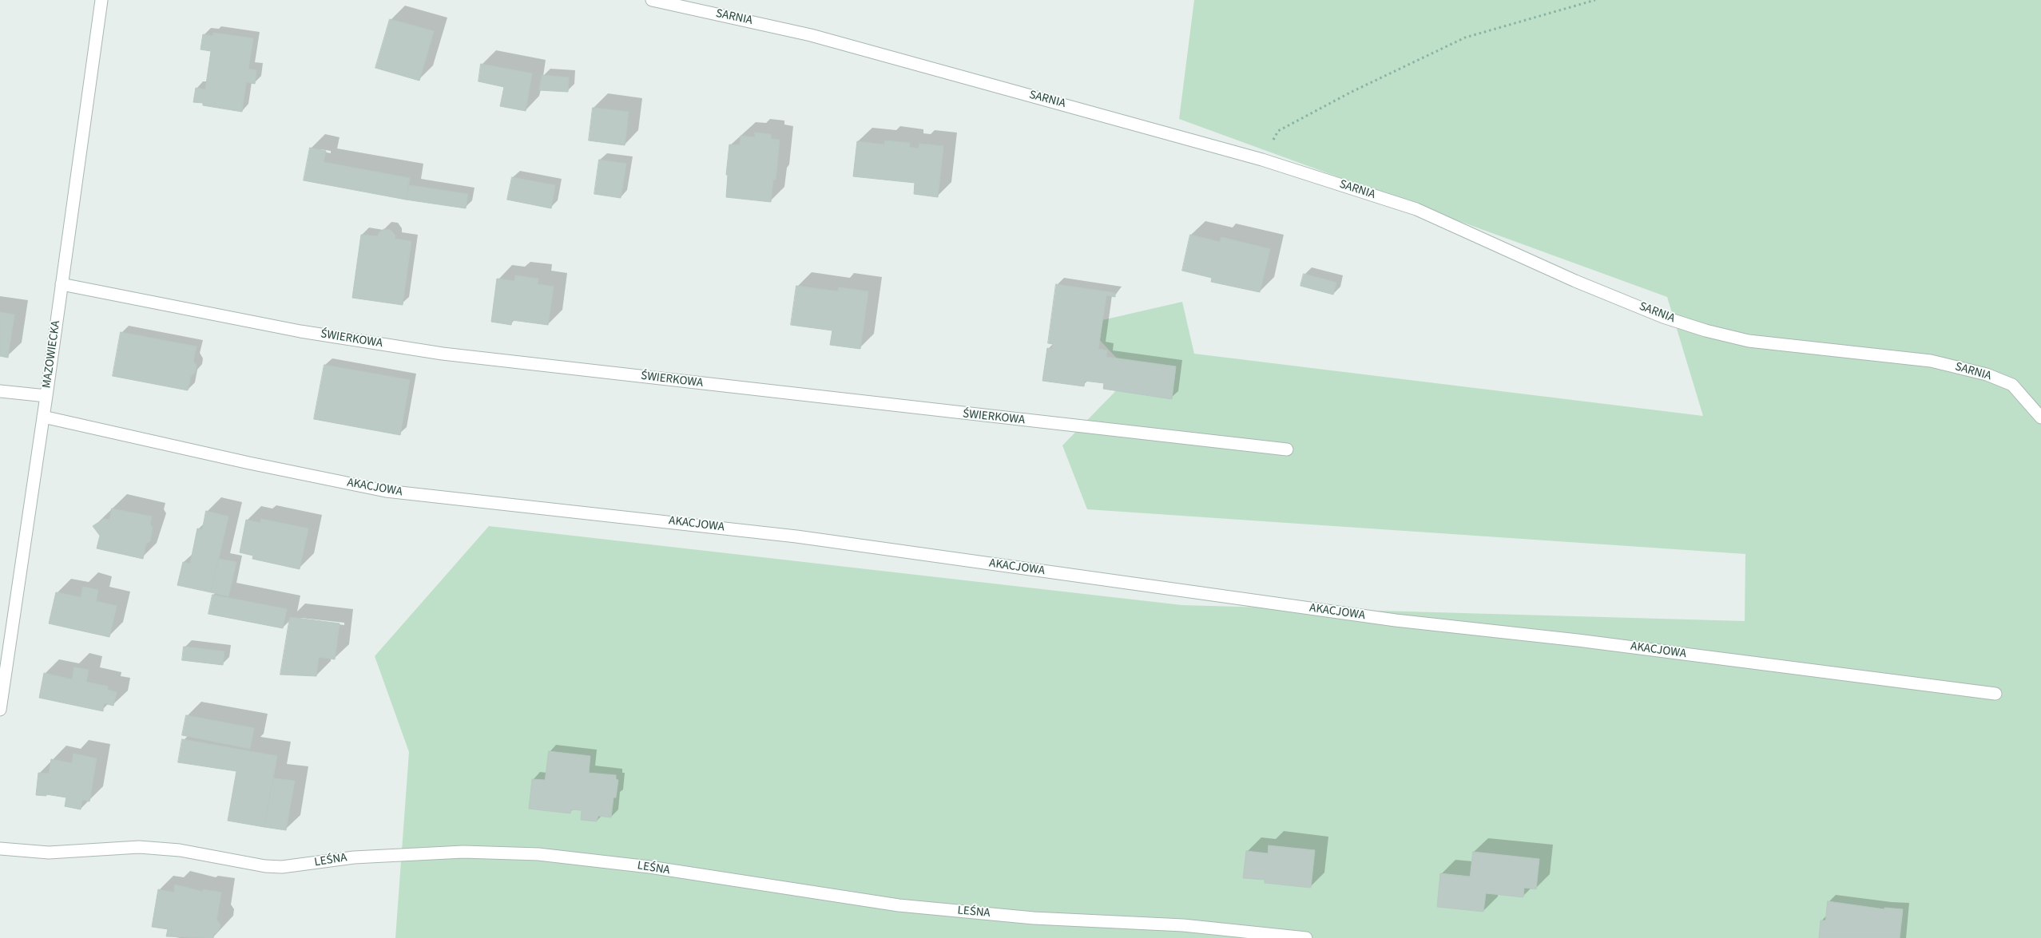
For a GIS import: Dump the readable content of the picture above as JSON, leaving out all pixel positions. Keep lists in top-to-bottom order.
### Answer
{
  "streets": {
    "street": [
      "SARNIA",
      "ŚWIERKOWA",
      "MAZOWIECKA",
      "AKACJOWA",
      "LEŚNA"
    ]
  },
  "crossings": [
    ["ŚWIERKOWA", "MAZOWIECKA"],
    ["MAZOWIECKA", "AKACJOWA"]
  ]
}
